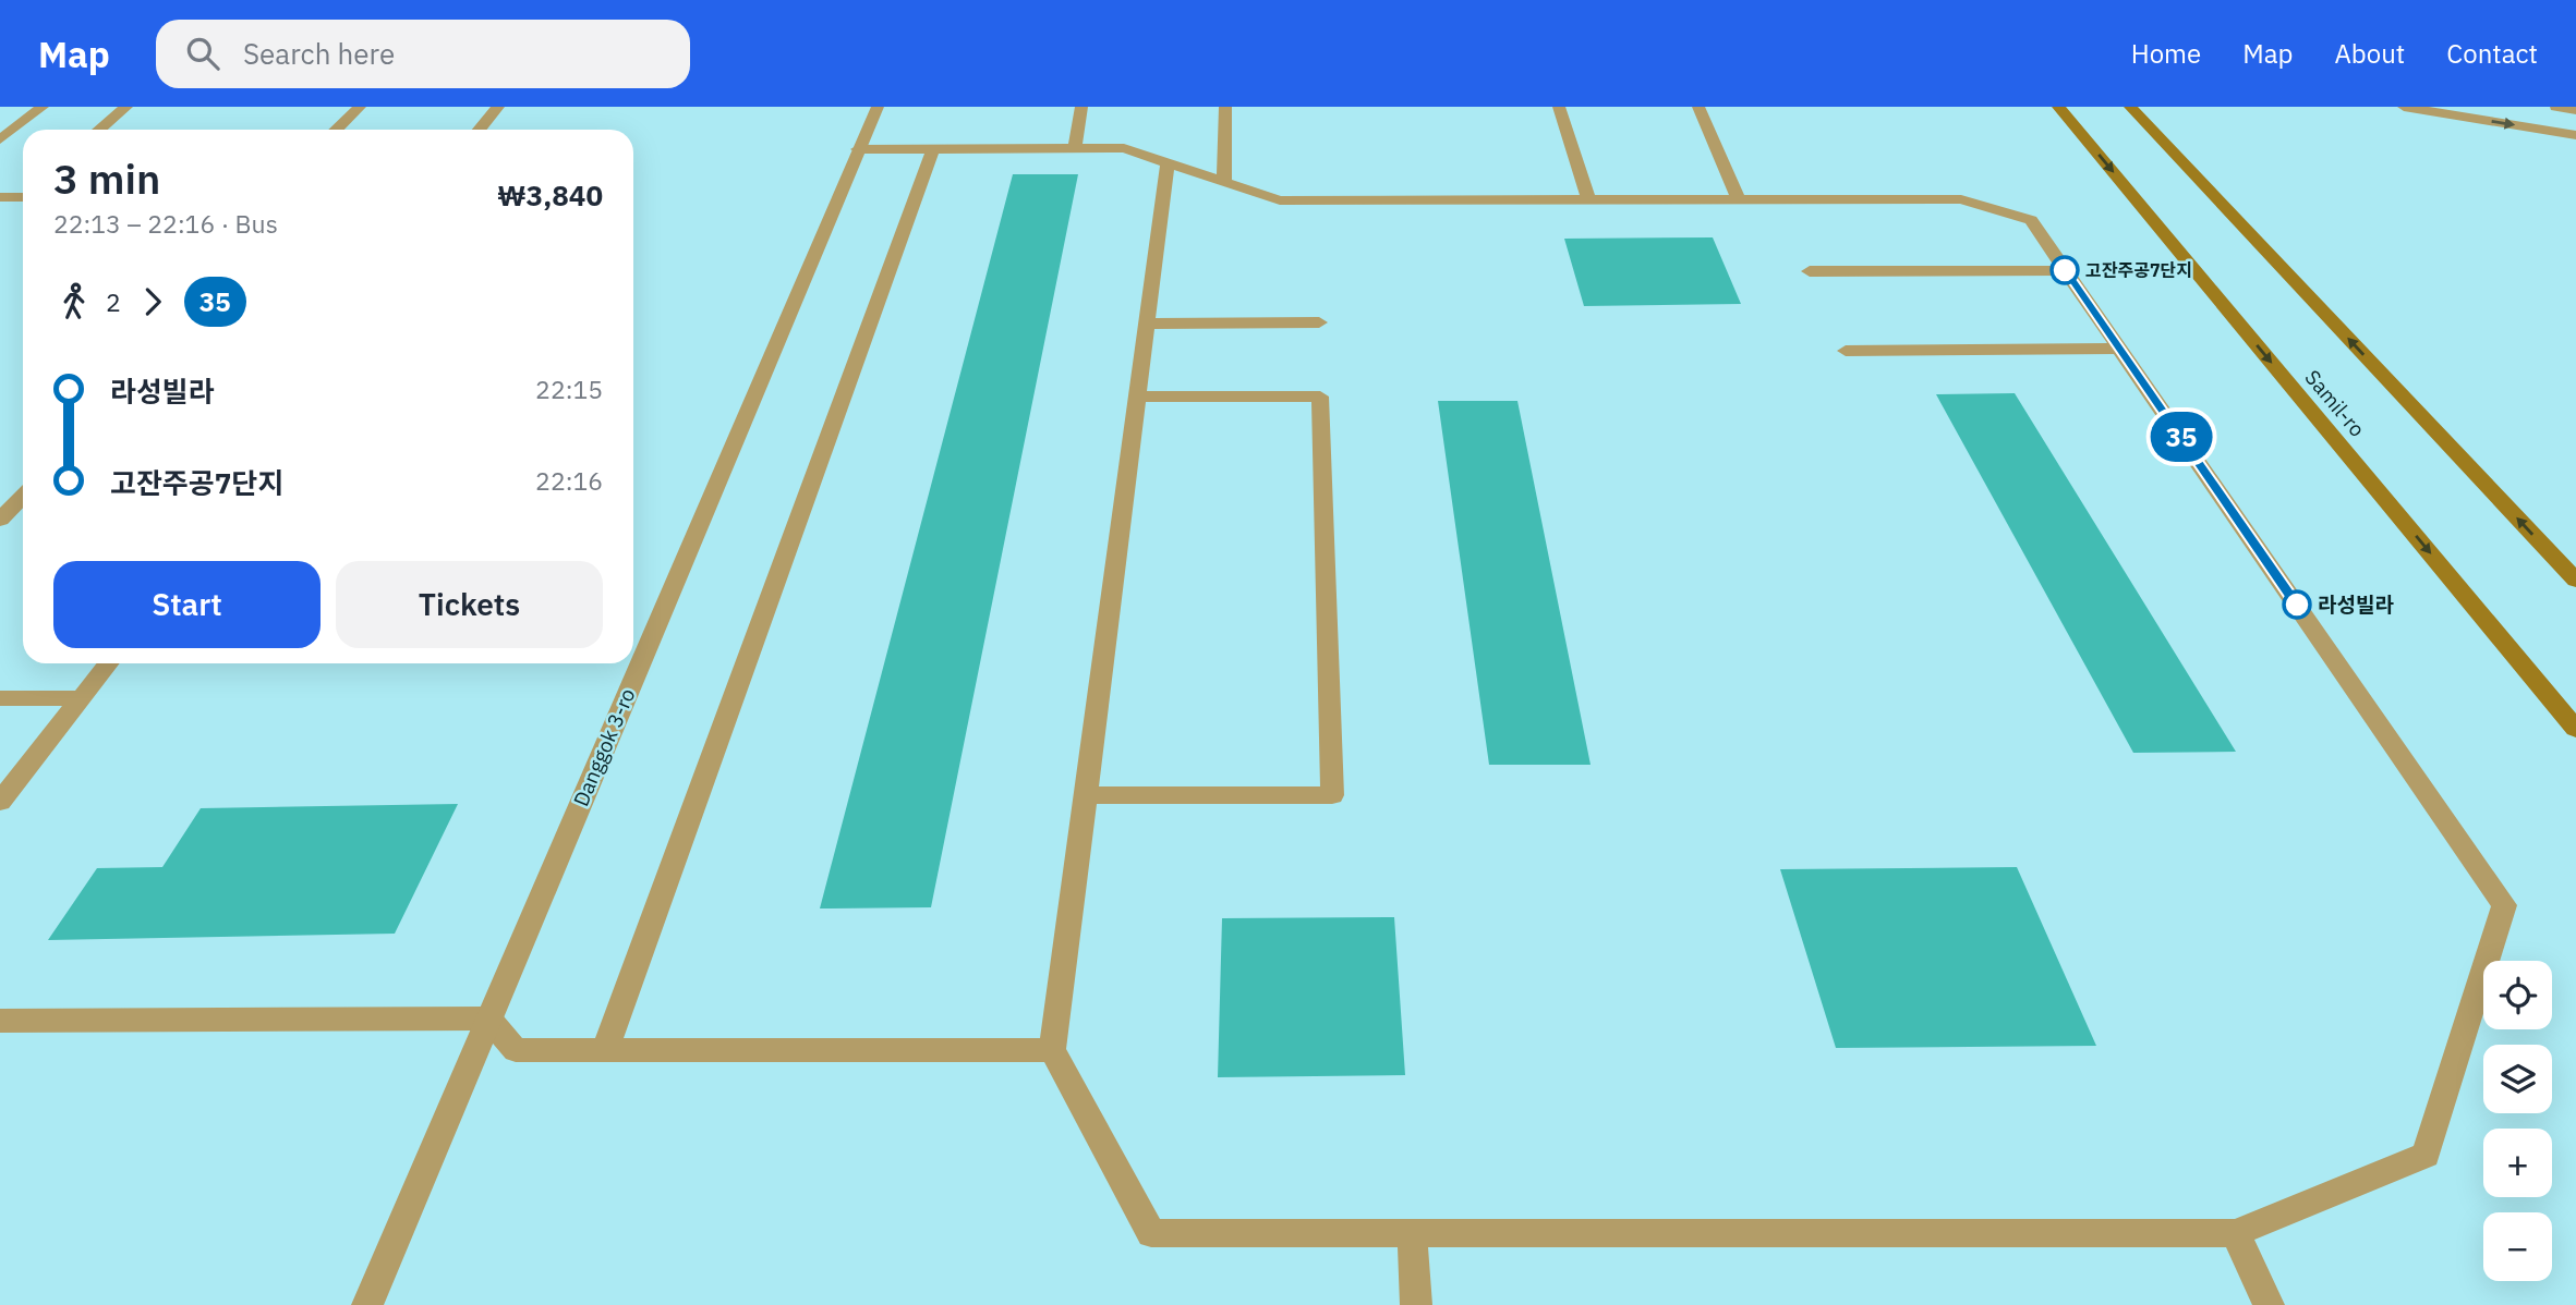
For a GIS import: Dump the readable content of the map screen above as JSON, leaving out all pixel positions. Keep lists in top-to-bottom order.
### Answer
{
  "streets": {
    "main road": ["Samil-ro"],
    "street": ["Danggok 3-ro"]
  },
  "places": ["고잔주공7단지", "라성빌라"],
  "lines": ["bus line 35"],
  "page": {
    "header": "Map",
    "search": "Search here",
    "nav": [
      "Home",
      "Map",
      "About",
      "Contact"
    ],
    "on_map": "35",
    "heading": ["3 min", "22:13 – 22:16 · Bus", "₩3,840"],
    "legs": ["2", "35"],
    "list": [
      {
        "name": "라성빌라",
        "value": "22:15"
      },
      {
        "name": "고잔주공7단지",
        "value": "22:16"
      }
    ],
    "buttons": ["Start", "Tickets"],
    "map_buttons": ["+", "−"]
  }
}
